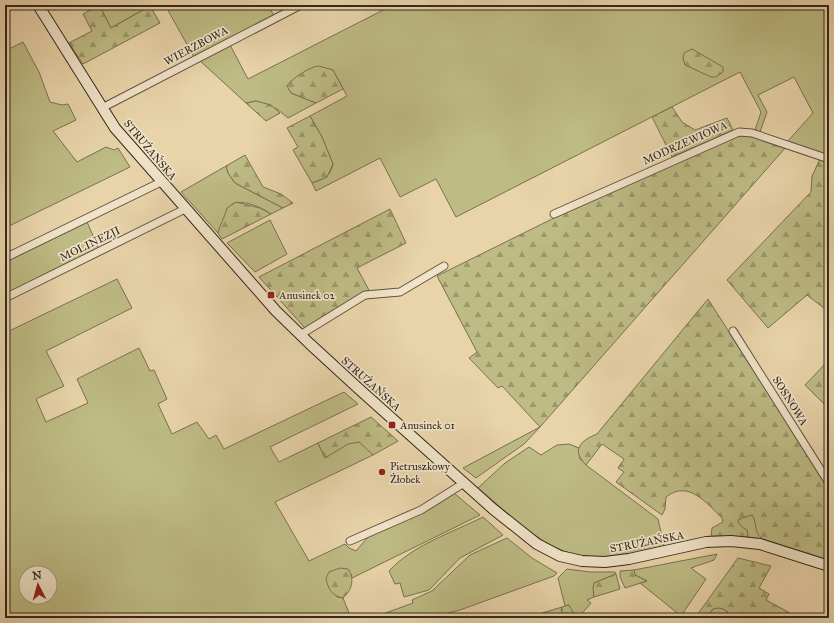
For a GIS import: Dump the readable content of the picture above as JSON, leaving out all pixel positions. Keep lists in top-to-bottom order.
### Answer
{
  "streets": {
    "main road": ["STRUŻAŃSKA"],
    "street": [
      "WIERZBOWA",
      "MODRZEWIOWA",
      "MOLINEZJI",
      "SOSNOWA"
    ]
  },
  "crossings": [
    ["WIERZBOWA", "STRUŻAŃSKA"],
    ["STRUŻAŃSKA", "MOLINEZJI"]
  ],
  "places": {
    "transit": ["Anusinek 02", "Anusinek 01"],
    "other": ["Pietruszkowy Żłobek"]
  },
  "north": "top"
}
